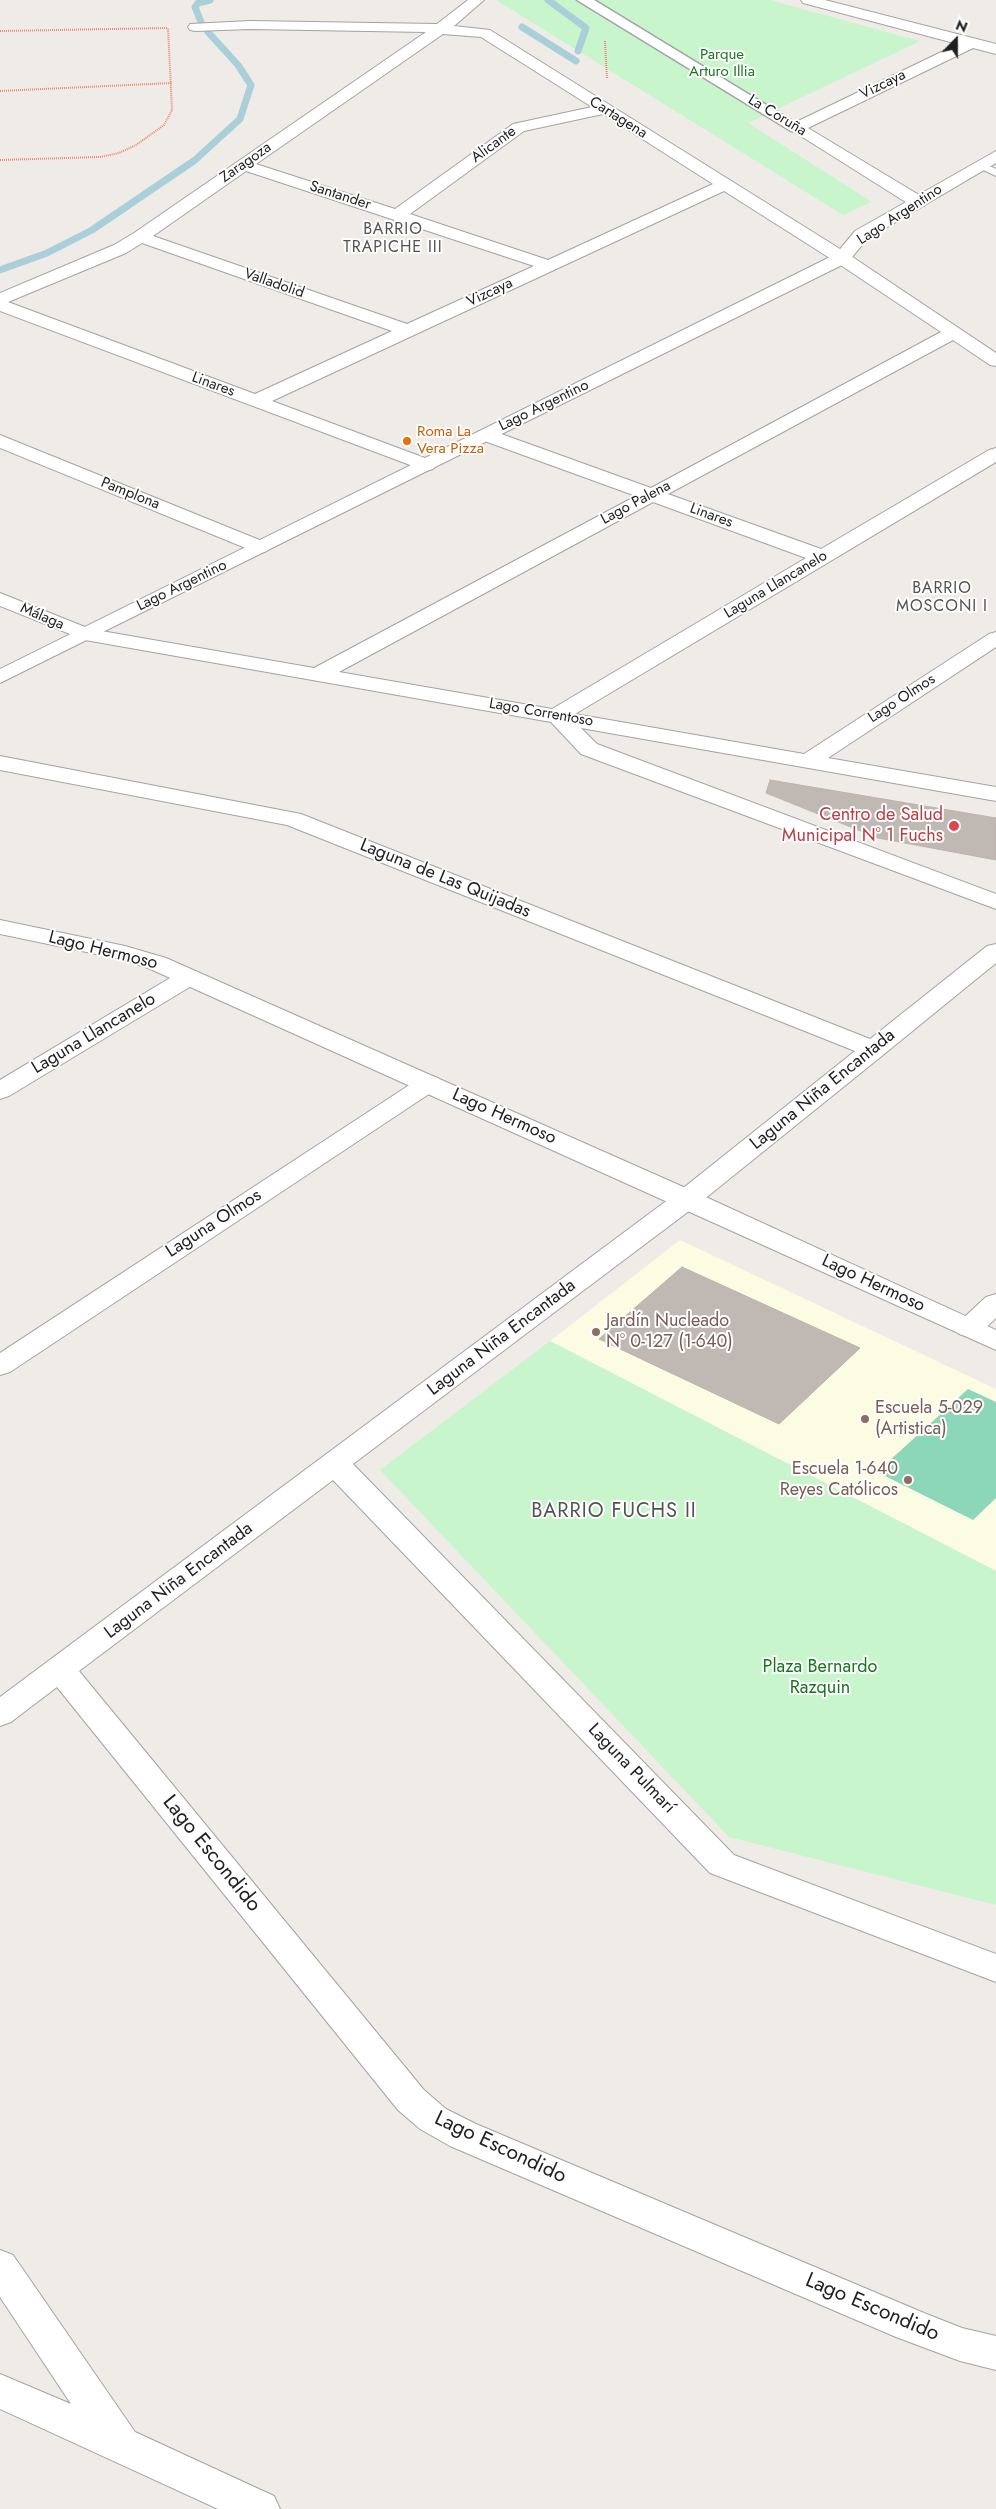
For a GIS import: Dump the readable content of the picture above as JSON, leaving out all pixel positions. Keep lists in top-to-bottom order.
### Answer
{
  "streets": {
    "street": [
      "Vizcaya",
      "La Coruña",
      "Cartagena",
      "Alicante",
      "Zaragoza",
      "Santander",
      "Lago Argentino",
      "Valladolid",
      "Linares",
      "Pamplona",
      "Lago Palena",
      "Laguna Llancanelo",
      "Málaga",
      "Lago Olmos",
      "Lago Correntoso",
      "Laguna de Las Quijadas",
      "Lago Hermoso",
      "Laguna Niña Encantada",
      "Laguna Olmos",
      "Laguna Pulmarí",
      "Lago Escondido"
    ]
  },
  "crossings": [
    ["Vizcaya", "La Coruña"],
    ["Vizcaya", "Cartagena"],
    ["Vizcaya", "Santander"],
    ["Vizcaya", "Valladolid"],
    ["Vizcaya", "Linares"],
    ["La Coruña", "Lago Argentino"],
    ["Cartagena", "Alicante"],
    ["Cartagena", "Zaragoza"],
    ["Cartagena", "Lago Argentino"],
    ["Cartagena", "Lago Palena"],
    ["Alicante", "Santander"],
    ["Zaragoza", "Santander"],
    ["Zaragoza", "Valladolid"],
    ["Lago Argentino", "Linares"],
    ["Lago Argentino", "Pamplona"],
    ["Lago Argentino", "Málaga"],
    ["Lago Argentino", "Lago Correntoso"],
    ["Linares", "Lago Palena"],
    ["Linares", "Laguna Llancanelo"],
    ["Lago Palena", "Lago Correntoso"],
    ["Laguna Llancanelo", "Lago Correntoso"],
    ["Laguna Llancanelo", "Lago Hermoso"],
    ["Málaga", "Lago Correntoso"],
    ["Lago Olmos", "Lago Correntoso"],
    ["Laguna de Las Quijadas", "Laguna Niña Encantada"],
    ["Lago Hermoso", "Laguna Niña Encantada"],
    ["Lago Hermoso", "Laguna Olmos"],
    ["Laguna Niña Encantada", "Laguna Pulmarí"],
    ["Laguna Niña Encantada", "Lago Escondido"]
  ],
  "districts": ["BARRIO TRAPICHE III", "BARRIO MOSCONI I", "BARRIO FUCHS II"],
  "parks": ["Parque Arturo Illia", "Plaza Bernardo Razquin"],
  "places": [
    "Roma La Vera Pizza",
    "Centro de Salud Municipal N° 1 Fuchs",
    "Jardín Nucleado N° 0-127 (1-640)",
    "Escuela 5-029 (Artistica)",
    "Escuela 1-640 Reyes Católicos"
  ],
  "north": "top"
}
